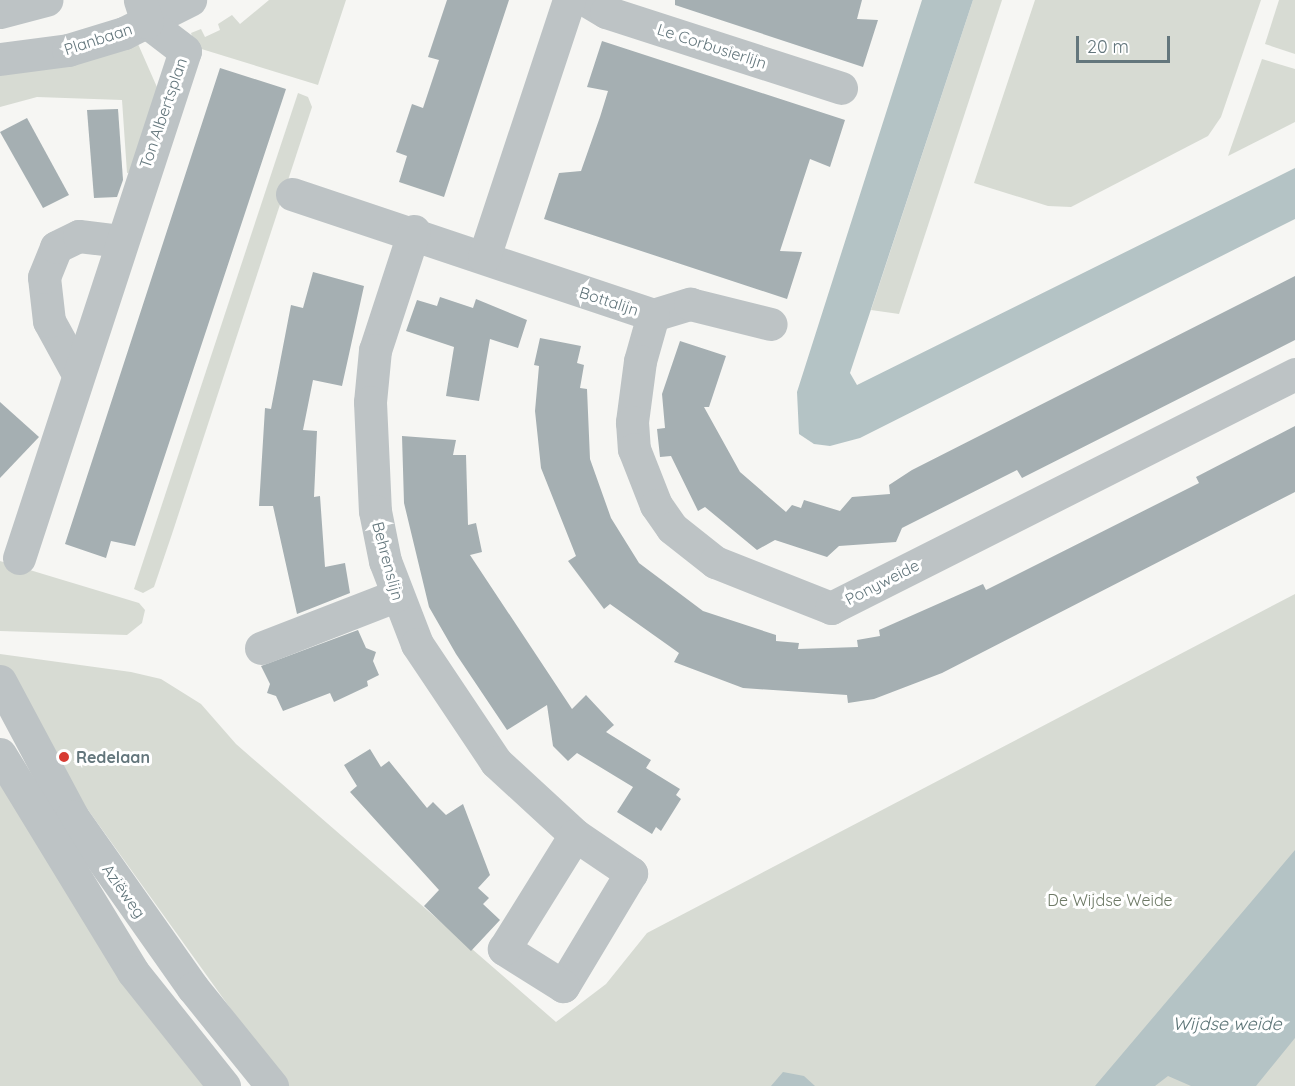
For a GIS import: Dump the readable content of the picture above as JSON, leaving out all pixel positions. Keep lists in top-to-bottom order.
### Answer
{
  "streets": {
    "street": [
      "Planbaan",
      "Le Corbusierlijn",
      "Ton Albertsplan",
      "Bottalijn",
      "Behrenslijn",
      "Ponyweide",
      "Aziëweg"
    ]
  },
  "crossings": [
    ["Planbaan", "Ton Albertsplan"],
    ["Bottalijn", "Behrenslijn"],
    ["Bottalijn", "Ponyweide"]
  ],
  "water": ["Wijdse weide"],
  "parks": ["De Wijdse Weide"],
  "places": ["Redelaan"],
  "scale_bar": "20 m"
}
